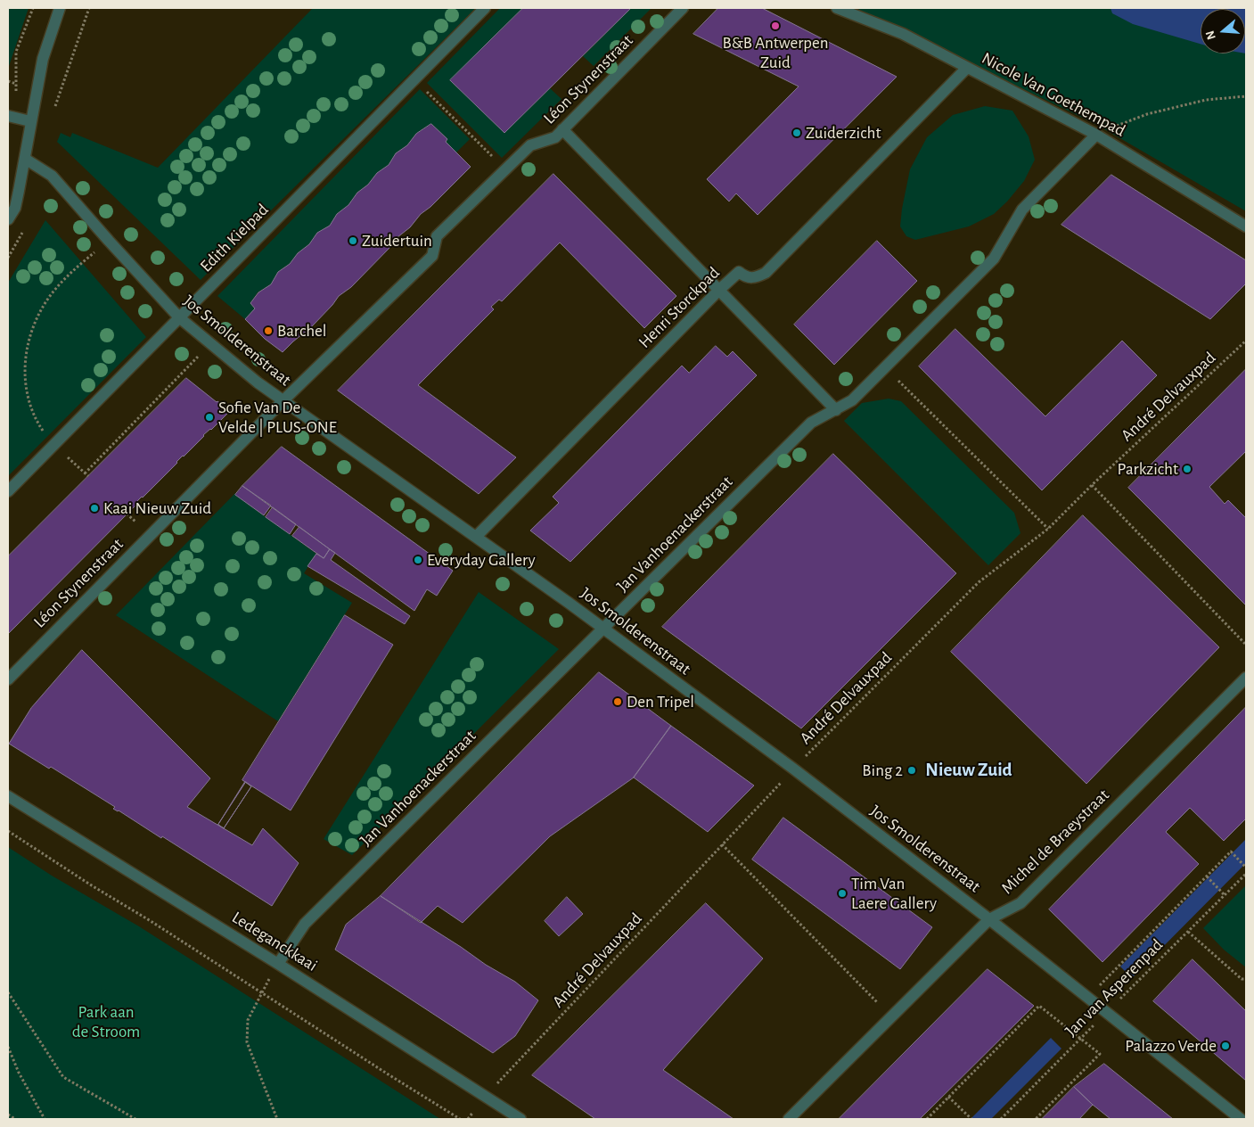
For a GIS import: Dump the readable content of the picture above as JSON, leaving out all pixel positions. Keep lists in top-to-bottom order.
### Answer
{
  "streets": {
    "street": [
      "Léon Stynenstraat",
      "Nicole Van Goethempad",
      "Edith Kielpad",
      "Henri Storckpad",
      "Jos Smolderenstraat",
      "Jan Vanhoenackerstraat",
      "Michel de Braeystraat",
      "Ledeganckkaai"
    ],
    "path": ["André Delvauxpad", "Jan van Asperenpad"]
  },
  "crossings": [
    ["Léon Stynenstraat", "Jos Smolderenstraat"],
    ["Nicole Van Goethempad", "Henri Storckpad"],
    ["Nicole Van Goethempad", "Jan Vanhoenackerstraat"],
    ["Edith Kielpad", "Jos Smolderenstraat"],
    ["Henri Storckpad", "Jos Smolderenstraat"],
    ["Jos Smolderenstraat", "André Delvauxpad"],
    ["Jos Smolderenstraat", "Jan Vanhoenackerstraat"],
    ["Jos Smolderenstraat", "Michel de Braeystraat"],
    ["Jos Smolderenstraat", "Jan van Asperenpad"],
    ["André Delvauxpad", "Ledeganckkaai"],
    ["Jan Vanhoenackerstraat", "Ledeganckkaai"]
  ],
  "districts": ["Nieuw Zuid"],
  "parks": ["Park aan de Stroom"],
  "places": [
    "B&B Antwerpen Zuid",
    "Zuiderzicht",
    "Zuidertuin",
    "Barchel",
    "Sofie Van De Velde | PLUS-ONE",
    "Parkzicht",
    "Kaai Nieuw Zuid",
    "Everyday Gallery",
    "Den Tripel",
    "Bing 2",
    "Tim Van Laere Gallery",
    "Palazzo Verde"
  ],
  "north": "left"
}
